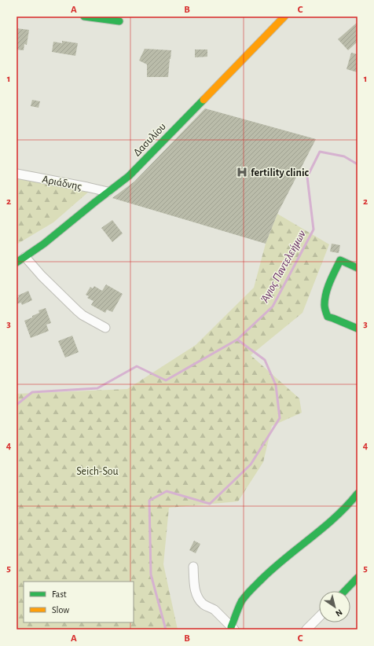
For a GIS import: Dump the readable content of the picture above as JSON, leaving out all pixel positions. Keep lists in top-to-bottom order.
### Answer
{
  "streets": {
    "street": ["Δασυλίου", "Αριάδνης"]
  },
  "crossings": [
    ["Δασυλίου", "Αριάδνης"]
  ],
  "water": ["Άγιος Παντελεήμων"],
  "parks": ["Seich-Sou"],
  "places": {
    "hospital": ["fertility clinic"]
  },
  "legend": ["Fast", "Slow"],
  "north": "bottom right",
  "grid": {
    "columns": ["A", "B", "C"],
    "rows": [
      "1",
      "2",
      "3",
      "4",
      "5"
    ]
  }
}
